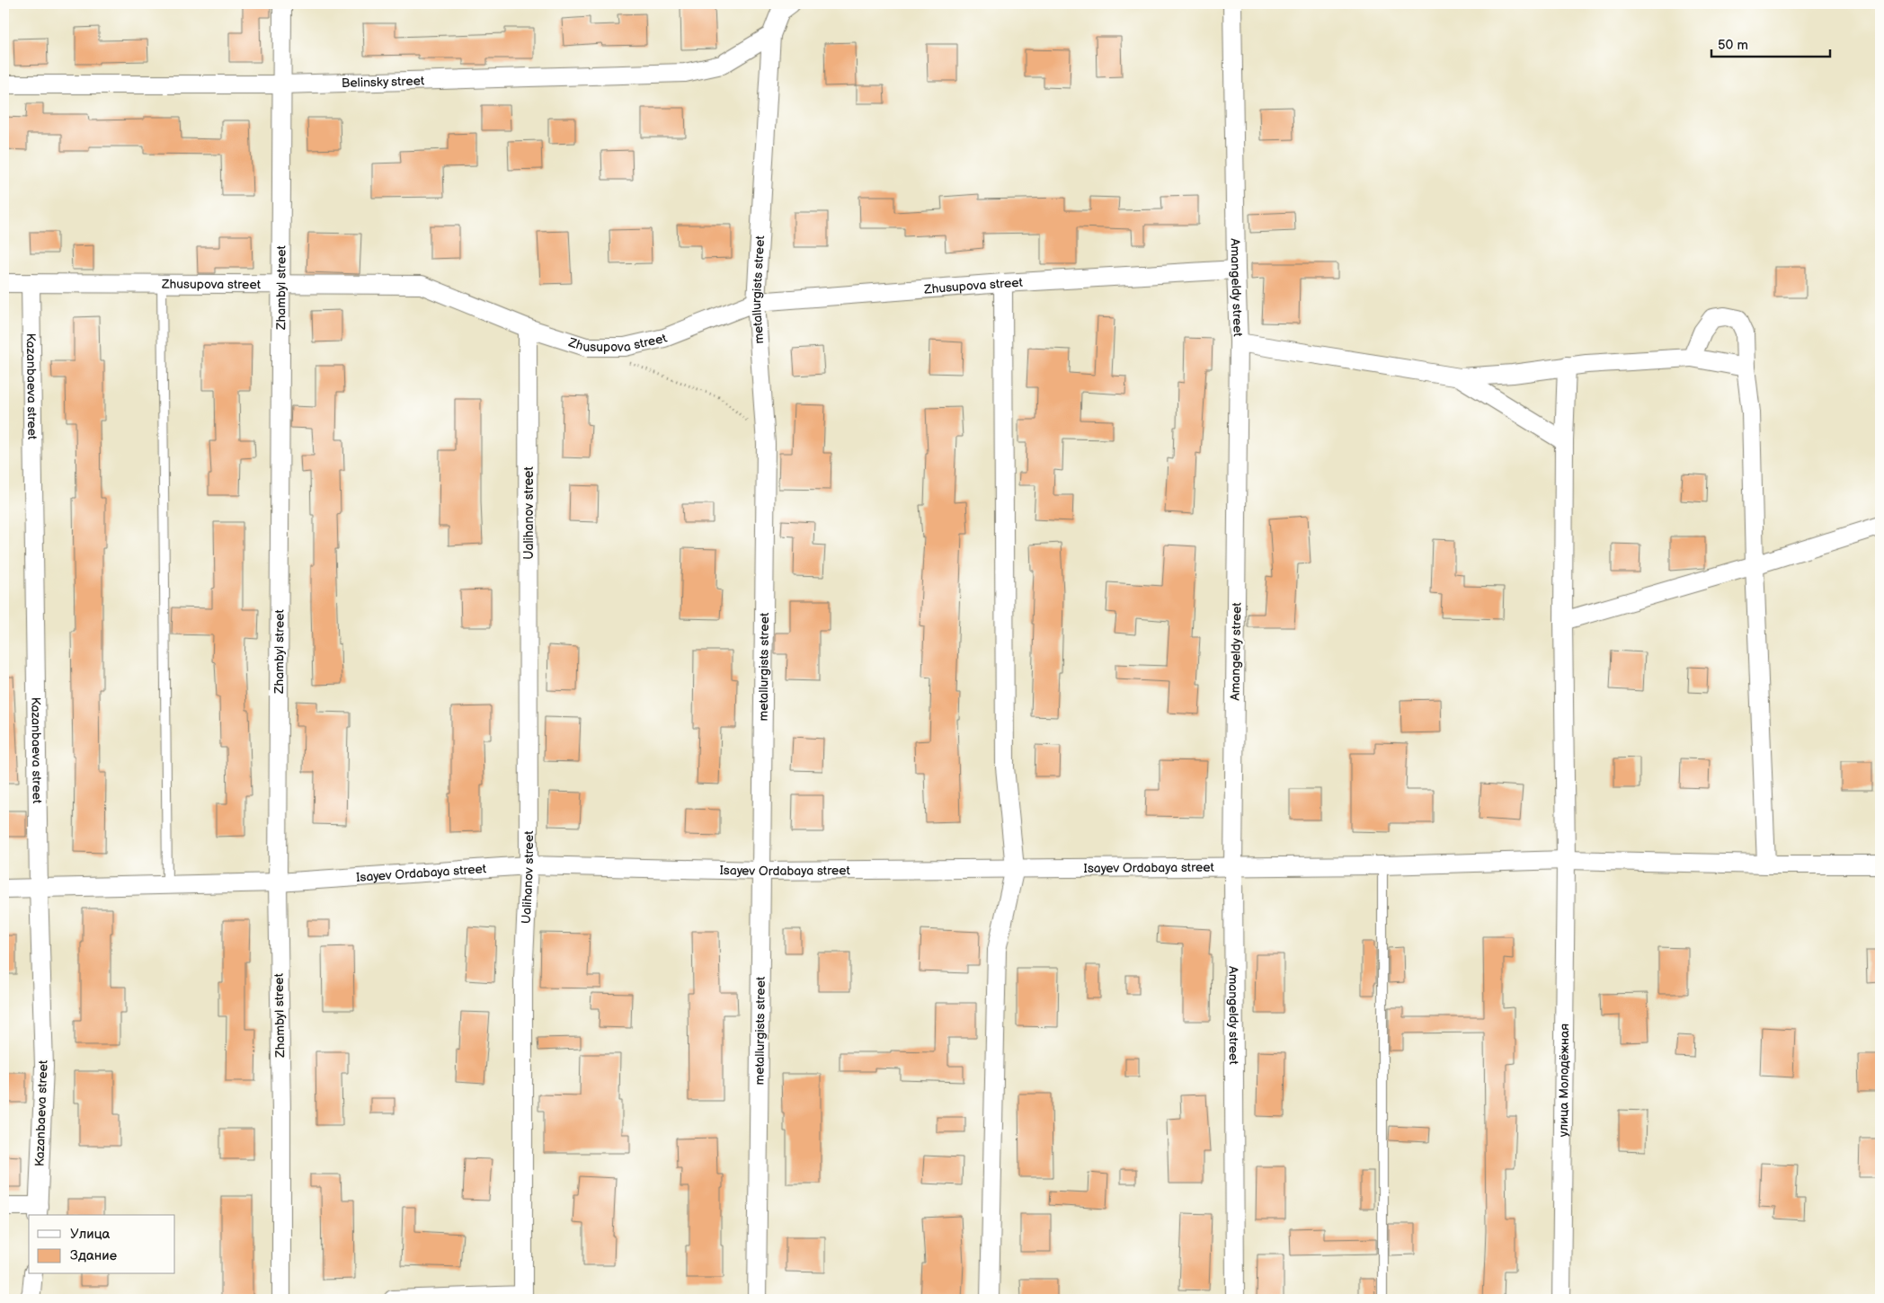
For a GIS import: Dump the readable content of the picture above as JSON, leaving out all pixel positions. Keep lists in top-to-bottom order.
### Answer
{
  "streets": {
    "street": [
      "Belinsky street",
      "Zhusupova street",
      "Zhambyl street",
      "Amangeldy street",
      "metallurgists street",
      "Kazanbaeva street",
      "Ualihanov street",
      "Isayev Ordabaya street",
      "улица Молодёжная"
    ]
  },
  "crossings": [
    ["Belinsky street", "Zhambyl street"],
    ["Belinsky street", "metallurgists street"],
    ["Zhusupova street", "Zhambyl street"],
    ["Zhusupova street", "Amangeldy street"],
    ["Zhusupova street", "metallurgists street"],
    ["Zhusupova street", "Kazanbaeva street"],
    ["Zhusupova street", "Ualihanov street"],
    ["Zhambyl street", "Isayev Ordabaya street"],
    ["Amangeldy street", "Isayev Ordabaya street"],
    ["metallurgists street", "Isayev Ordabaya street"],
    ["Kazanbaeva street", "Isayev Ordabaya street"],
    ["Ualihanov street", "Isayev Ordabaya street"],
    ["Isayev Ordabaya street", "улица Молодёжная"]
  ],
  "legend": ["Улица", "Здание"],
  "scale_bar": "50 m"
}
